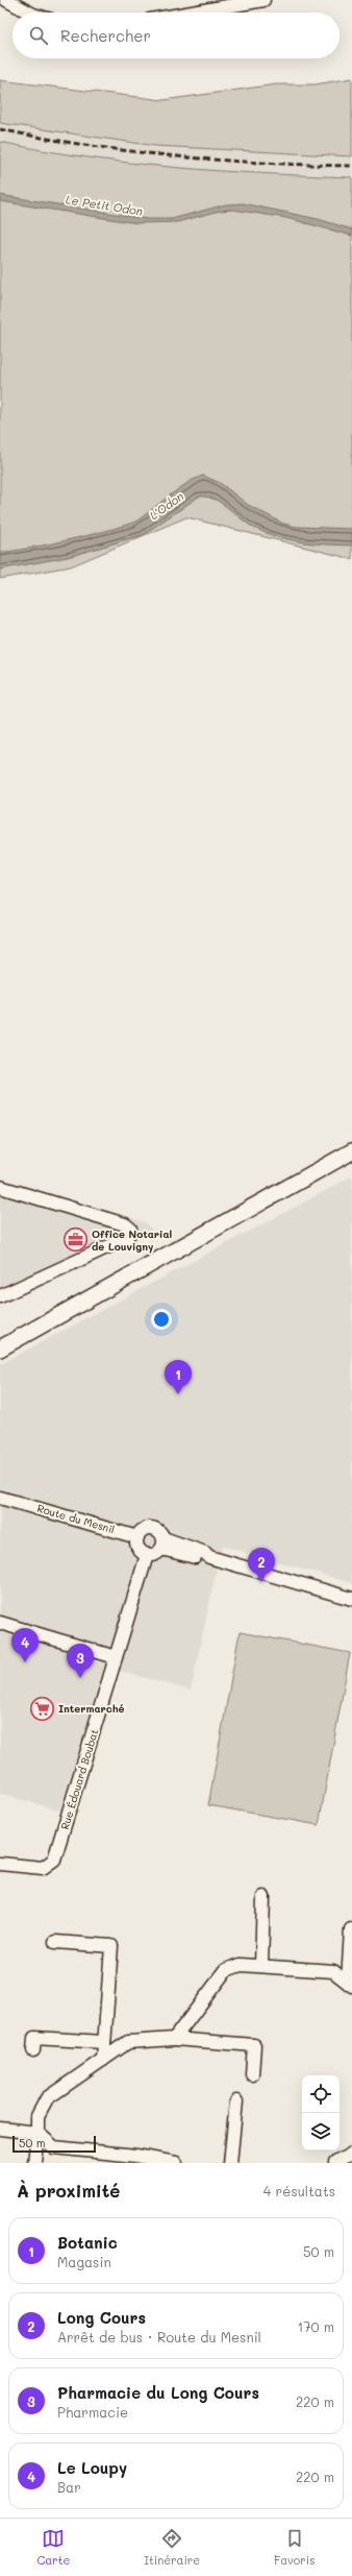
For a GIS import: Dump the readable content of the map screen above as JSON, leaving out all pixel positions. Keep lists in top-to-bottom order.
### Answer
{
  "streets": {
    "street": ["Route du Mesnil", "Rue Édouard Boubat"]
  },
  "crossings": [
    ["Route du Mesnil", "Rue Édouard Boubat"]
  ],
  "water": ["Le Petit Odon", "L'Odon"],
  "places": {
    "office": ["Office Notarial de Louvigny"],
    "supermarket": ["Intermarché"]
  },
  "scale_bar": "50 m",
  "page": {
    "search": "Rechercher",
    "pins": [
      "1",
      "2",
      "4",
      "3"
    ],
    "scale": "50 m",
    "heading": ["À proximité", "4 résultats"],
    "list": [
      {
        "mark": "1",
        "name": "Botanic",
        "note": "Magasin",
        "value": "50 m"
      },
      {
        "mark": "2",
        "name": "Long Cours",
        "note": "Arrêt de bus · Route du Mesnil",
        "value": "170 m"
      },
      {
        "mark": "3",
        "name": "Pharmacie du Long Cours",
        "note": "Pharmacie",
        "value": "220 m"
      },
      {
        "mark": "4",
        "name": "Le Loupy",
        "note": "Bar",
        "value": "220 m"
      }
    ],
    "nav": ["Carte", "Itinéraire", "Favoris"]
  }
}
